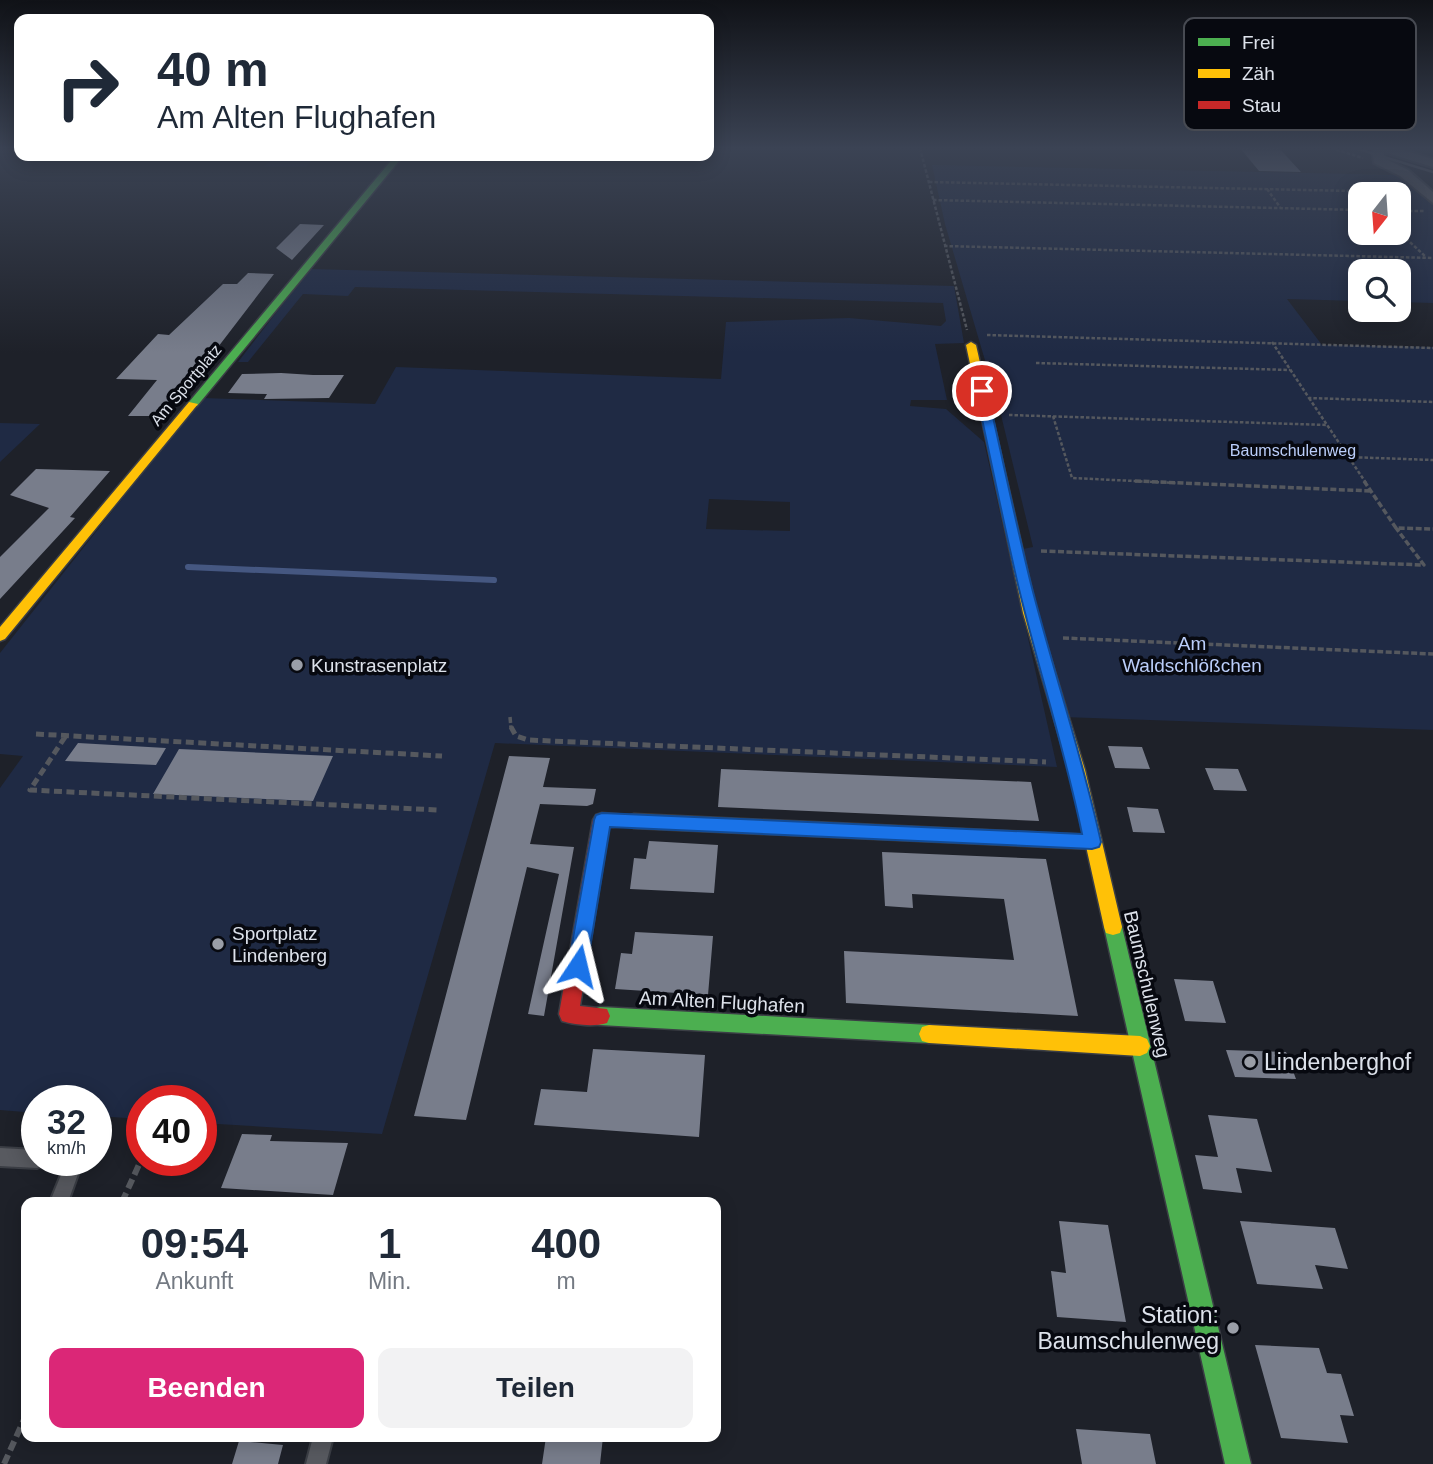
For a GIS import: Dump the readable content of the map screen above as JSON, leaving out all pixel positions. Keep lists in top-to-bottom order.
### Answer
{
  "streets": {
    "street": ["Am Sportplatz", "Baumschulenweg", "Am Alten Flughafen"]
  },
  "crossings": [
    ["Baumschulenweg", "Am Alten Flughafen"]
  ],
  "parks": ["Baumschulenweg", "Am Waldschlößchen"],
  "places": [
    "Kunstrasenplatz",
    "Sportplatz Lindenberg",
    "Lindenberghof",
    "Station: Baumschulenweg"
  ],
  "legend": ["Frei", "Zäh", "Stau"],
  "north": "bottom",
  "page": {
    "turn": ["40 m", "Am Alten Flughafen"],
    "speed": "32 km/h",
    "limit": "40",
    "eta": [
      "09:54",
      "Ankunft",
      "1",
      "Min.",
      "400",
      "m"
    ],
    "buttons": ["Beenden", "Teilen"]
  }
}
